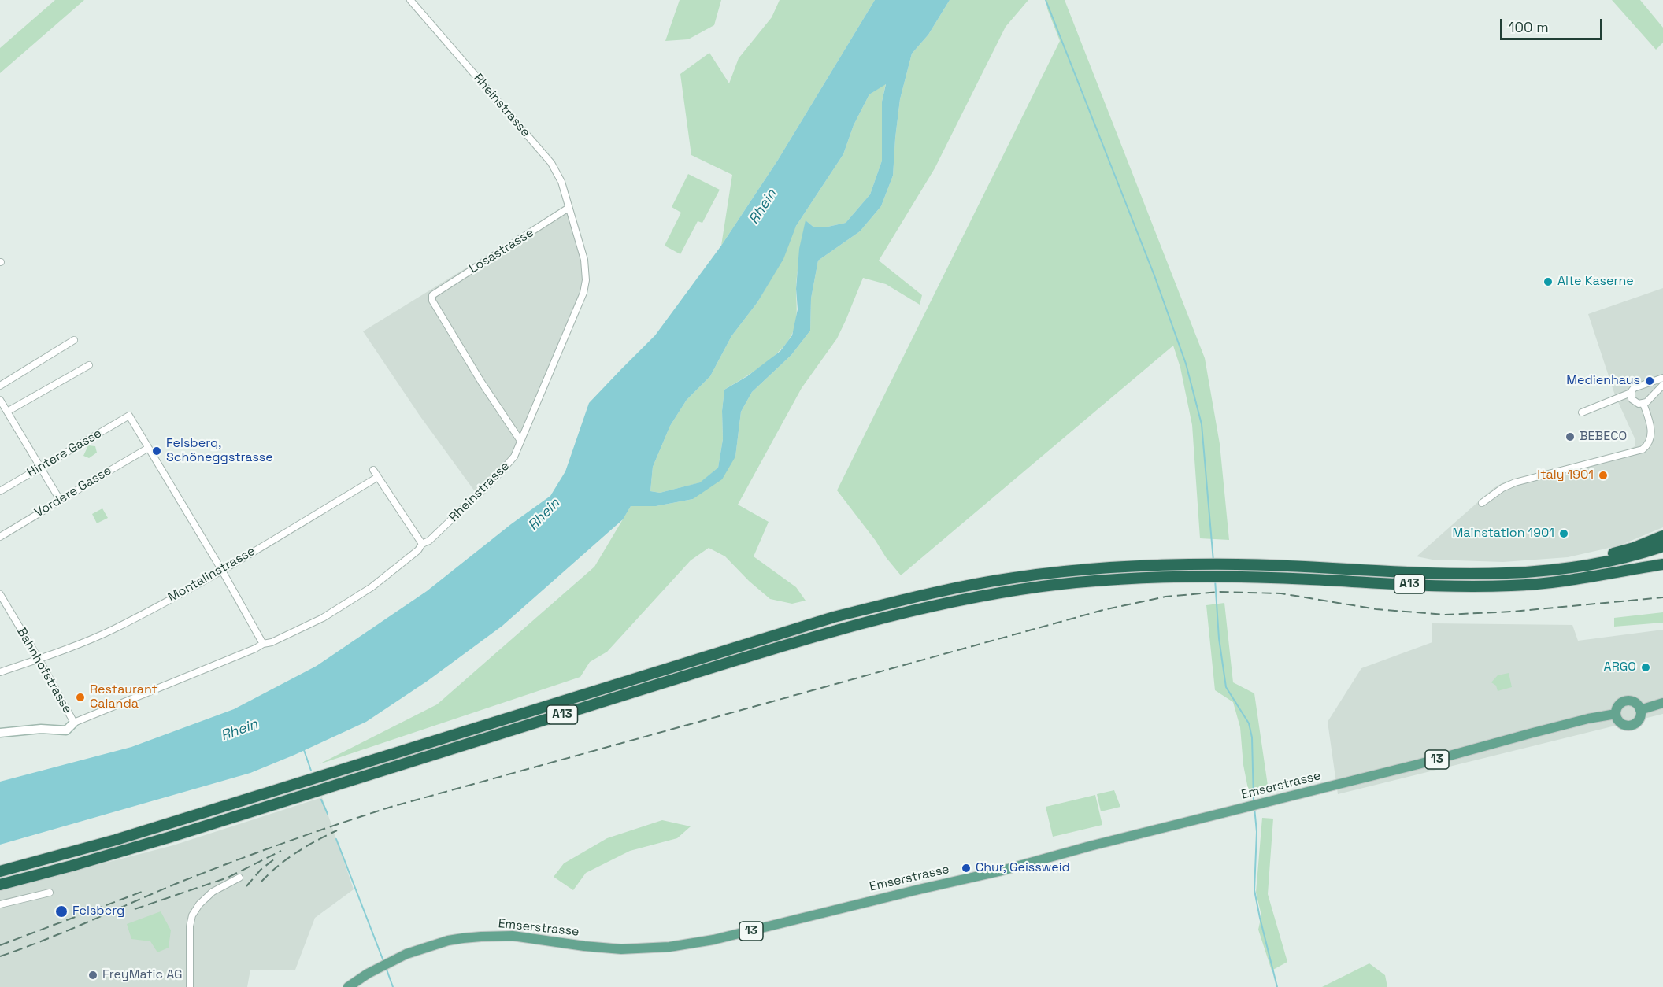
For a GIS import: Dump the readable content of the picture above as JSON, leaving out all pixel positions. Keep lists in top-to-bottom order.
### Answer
{
  "streets": {
    "highway": ["A13"],
    "main road": ["13", "Emserstrasse"],
    "street": [
      "Rheinstrasse",
      "Losastrasse",
      "Hintere Gasse",
      "Vordere Gasse",
      "Montalinstrasse",
      "Bahnhofstrasse"
    ]
  },
  "crossings": [
    ["Rheinstrasse", "Losastrasse"],
    ["Rheinstrasse", "Bahnhofstrasse"],
    ["Hintere Gasse", "Vordere Gasse"],
    ["Montalinstrasse", "Bahnhofstrasse"]
  ],
  "water": ["Rhein"],
  "places": [
    "Alte Kaserne",
    "Medienhaus",
    "BEBECO",
    "Felsberg, Schöneggstrasse",
    "Italy 1901",
    "Mainstation 1901",
    "ARGO",
    "Restaurant Calanda",
    "Chur, Geissweid",
    "Felsberg",
    "FreyMatic AG"
  ],
  "scale_bar": "100 m"
}
